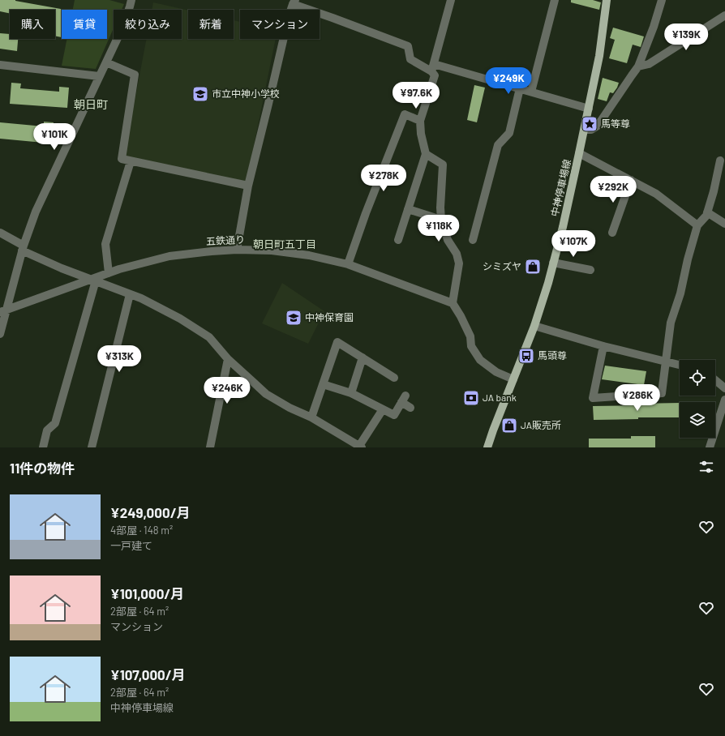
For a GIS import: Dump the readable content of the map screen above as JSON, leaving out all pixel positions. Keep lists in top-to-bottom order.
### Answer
{
  "streets": {
    "main road": ["中神停車場線"],
    "street": ["五鉄通り"]
  },
  "districts": ["朝日町", "朝日町五丁目"],
  "places": {
    "school or university": ["市立中神小学校", "中神保育園"],
    "place": ["馬等尊"],
    "shop": ["シミズヤ", "JA販売所"],
    "bus stop": ["馬頭尊"],
    "bank": ["JA bank"]
  },
  "page": {
    "chip": [
      "購入",
      "賃貸",
      "絞り込み",
      "新着",
      "マンション"
    ],
    "price": [
      "¥139K",
      "¥249K",
      "¥97.6K",
      "¥101K",
      "¥278K",
      "¥292K",
      "¥118K",
      "¥107K",
      "¥313K",
      "¥246K",
      "¥286K"
    ],
    "heading": "11件の物件",
    "list": [
      {
        "name": "¥249,000/月",
        "note": "4部屋 · 148 m² · 一戸建て"
      },
      {
        "name": "¥101,000/月",
        "note": "2部屋 · 64 m² · マンション"
      },
      {
        "name": "¥107,000/月",
        "note": "2部屋 · 64 m² · 中神停車場線"
      }
    ]
  }
}
